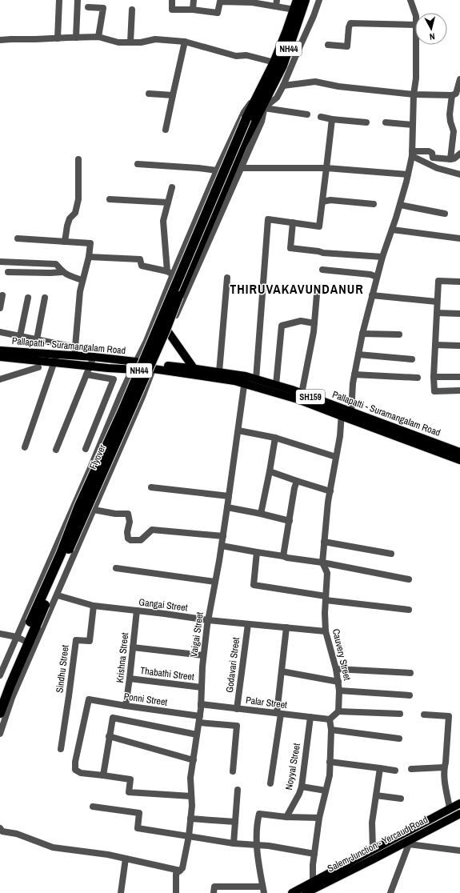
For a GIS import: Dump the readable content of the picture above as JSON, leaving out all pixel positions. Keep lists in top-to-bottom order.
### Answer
{
  "streets": {
    "highway": ["NH44", "Flyover"],
    "main road": ["Pallapatti - Suramangalam Road", "SH159", "Salem Junction - Yercaud Road"],
    "street": [
      "Gangai Street",
      "Vaigai Street",
      "Cauvery Street",
      "Krishna Street",
      "Godavari Street",
      "Sindhu Street",
      "Thabathi Street",
      "Ponni Street",
      "Palar Street",
      "Noyyal Street"
    ]
  },
  "crossings": [
    ["NH44", "Flyover"],
    ["Pallapatti - Suramangalam Road", "SH159"],
    ["Pallapatti - Suramangalam Road", "Vaigai Street"],
    ["Pallapatti - Suramangalam Road", "Cauvery Street"],
    ["Gangai Street", "Vaigai Street"],
    ["Gangai Street", "Cauvery Street"],
    ["Gangai Street", "Krishna Street"],
    ["Gangai Street", "Godavari Street"],
    ["Gangai Street", "Sindhu Street"],
    ["Vaigai Street", "Thabathi Street"],
    ["Vaigai Street", "Ponni Street"],
    ["Vaigai Street", "Palar Street"],
    ["Krishna Street", "Thabathi Street"],
    ["Krishna Street", "Ponni Street"],
    ["Godavari Street", "Palar Street"],
    ["Palar Street", "Noyyal Street"]
  ],
  "districts": ["THIRUVAKAVUNDANUR"],
  "north": "bottom"
}
